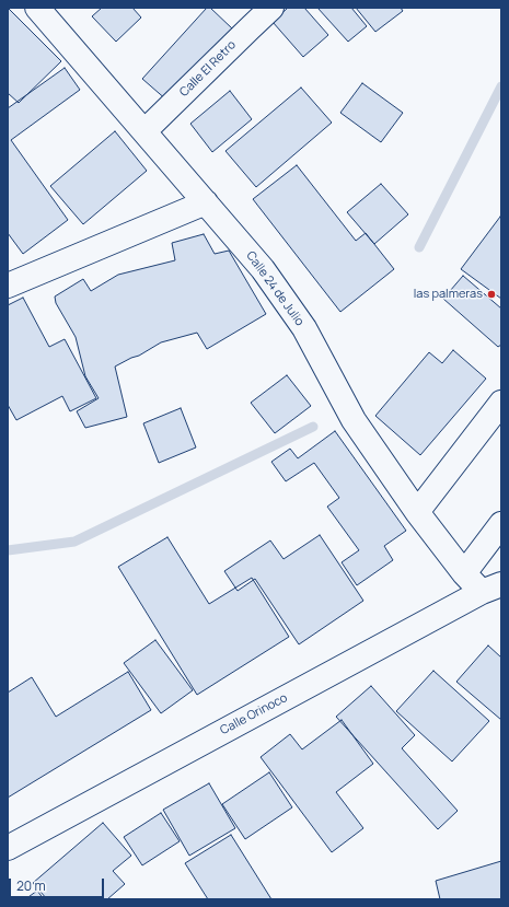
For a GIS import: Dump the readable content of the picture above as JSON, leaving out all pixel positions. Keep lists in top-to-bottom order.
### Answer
{
  "streets": {
    "street": ["Calle El Retro", "Calle 24 de Julio", "Calle Orinoco"]
  },
  "crossings": [
    ["Calle El Retro", "Calle 24 de Julio"],
    ["Calle 24 de Julio", "Calle Orinoco"]
  ],
  "places": ["las palmeras"],
  "scale_bar": "20 m"
}
